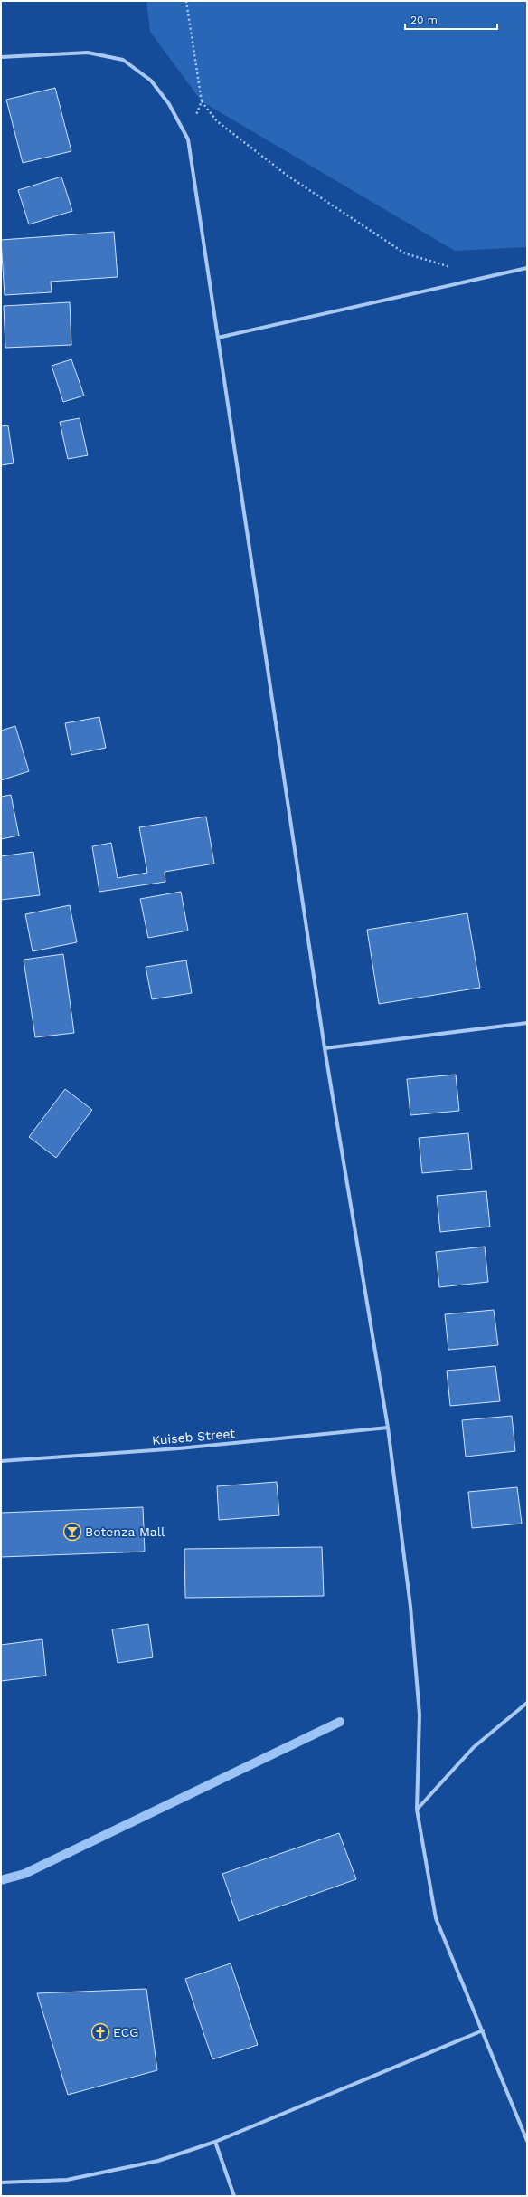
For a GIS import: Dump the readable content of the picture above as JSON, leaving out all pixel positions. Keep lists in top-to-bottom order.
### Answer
{
  "streets": {
    "street": ["Kuiseb Street"]
  },
  "places": {
    "bar": ["Botenza Mall"],
    "church": ["ECG"]
  },
  "scale_bar": "20 m"
}
